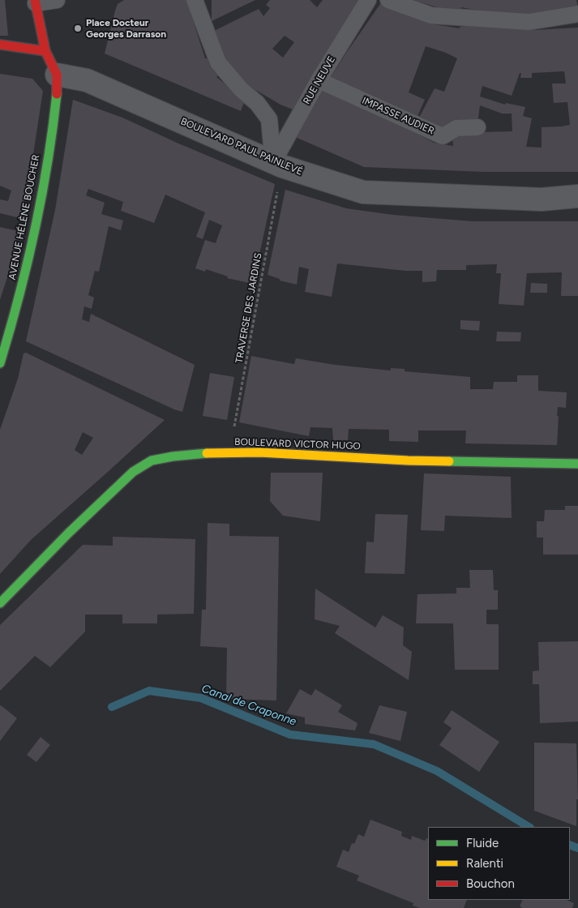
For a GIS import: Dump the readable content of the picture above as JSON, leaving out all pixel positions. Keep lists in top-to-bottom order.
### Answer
{
  "streets": {
    "main road": ["AVENUE HÉLÈNE BOUCHER", "BOULEVARD VICTOR HUGO"],
    "street": ["BOULEVARD PAUL PAINLEVÉ"],
    "lane": ["RUE NEUVE", "IMPASSE AUDIER"],
    "path": ["TRAVERSE DES JARDINS"]
  },
  "crossings": [
    ["RUE NEUVE", "IMPASSE AUDIER"],
    ["RUE NEUVE", "BOULEVARD PAUL PAINLEVÉ"],
    ["RUE NEUVE", "TRAVERSE DES JARDINS"],
    ["BOULEVARD PAUL PAINLEVÉ", "AVENUE HÉLÈNE BOUCHER"],
    ["BOULEVARD PAUL PAINLEVÉ", "TRAVERSE DES JARDINS"],
    ["TRAVERSE DES JARDINS", "BOULEVARD VICTOR HUGO"]
  ],
  "water": ["Canal de Craponne"],
  "places": ["Place Docteur Georges Darrason"],
  "legend": ["Fluide", "Ralenti", "Bouchon"]
}
